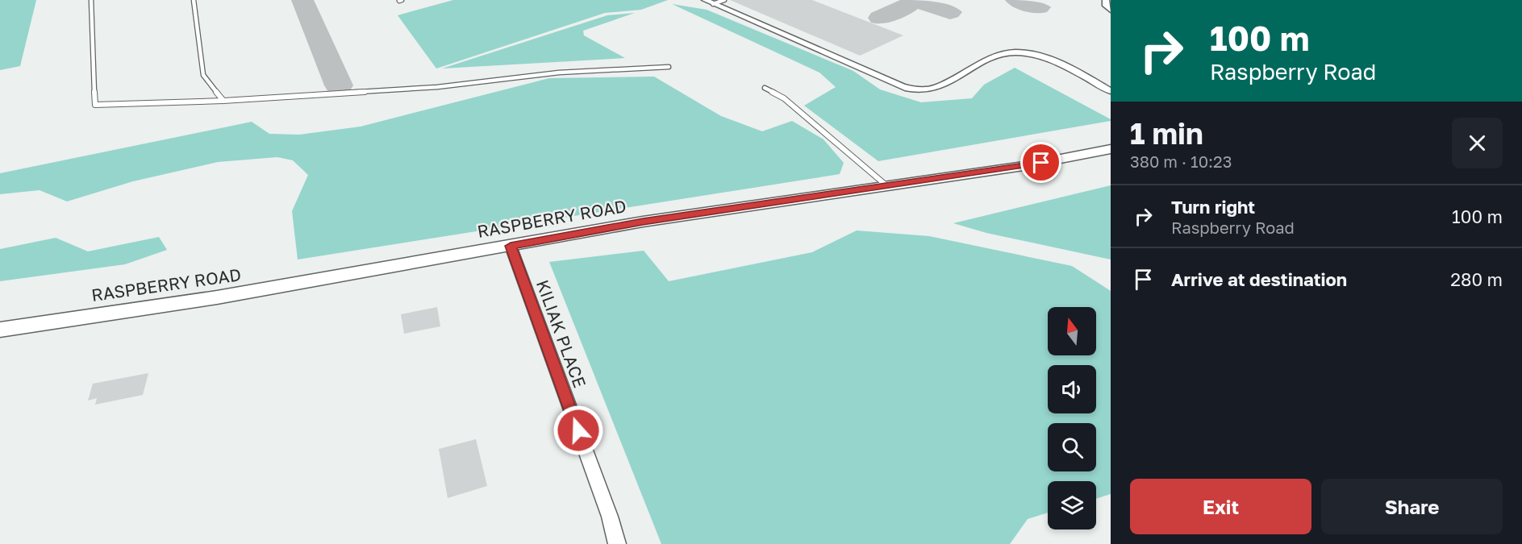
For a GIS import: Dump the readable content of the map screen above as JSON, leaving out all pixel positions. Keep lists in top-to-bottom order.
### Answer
{
  "streets": {
    "street": ["RASPBERRY ROAD", "KILIAK PLACE"]
  },
  "crossings": [
    ["RASPBERRY ROAD", "KILIAK PLACE"]
  ],
  "north": "top",
  "page": {
    "turn": ["100 m", "Raspberry Road"],
    "heading": ["1 min", "380 m · 10:23"],
    "list": [
      {
        "name": "Turn right",
        "note": "Raspberry Road",
        "value": "100 m"
      },
      {
        "name": "Arrive at destination",
        "value": "280 m"
      }
    ],
    "buttons": ["Exit", "Share"]
  }
}
